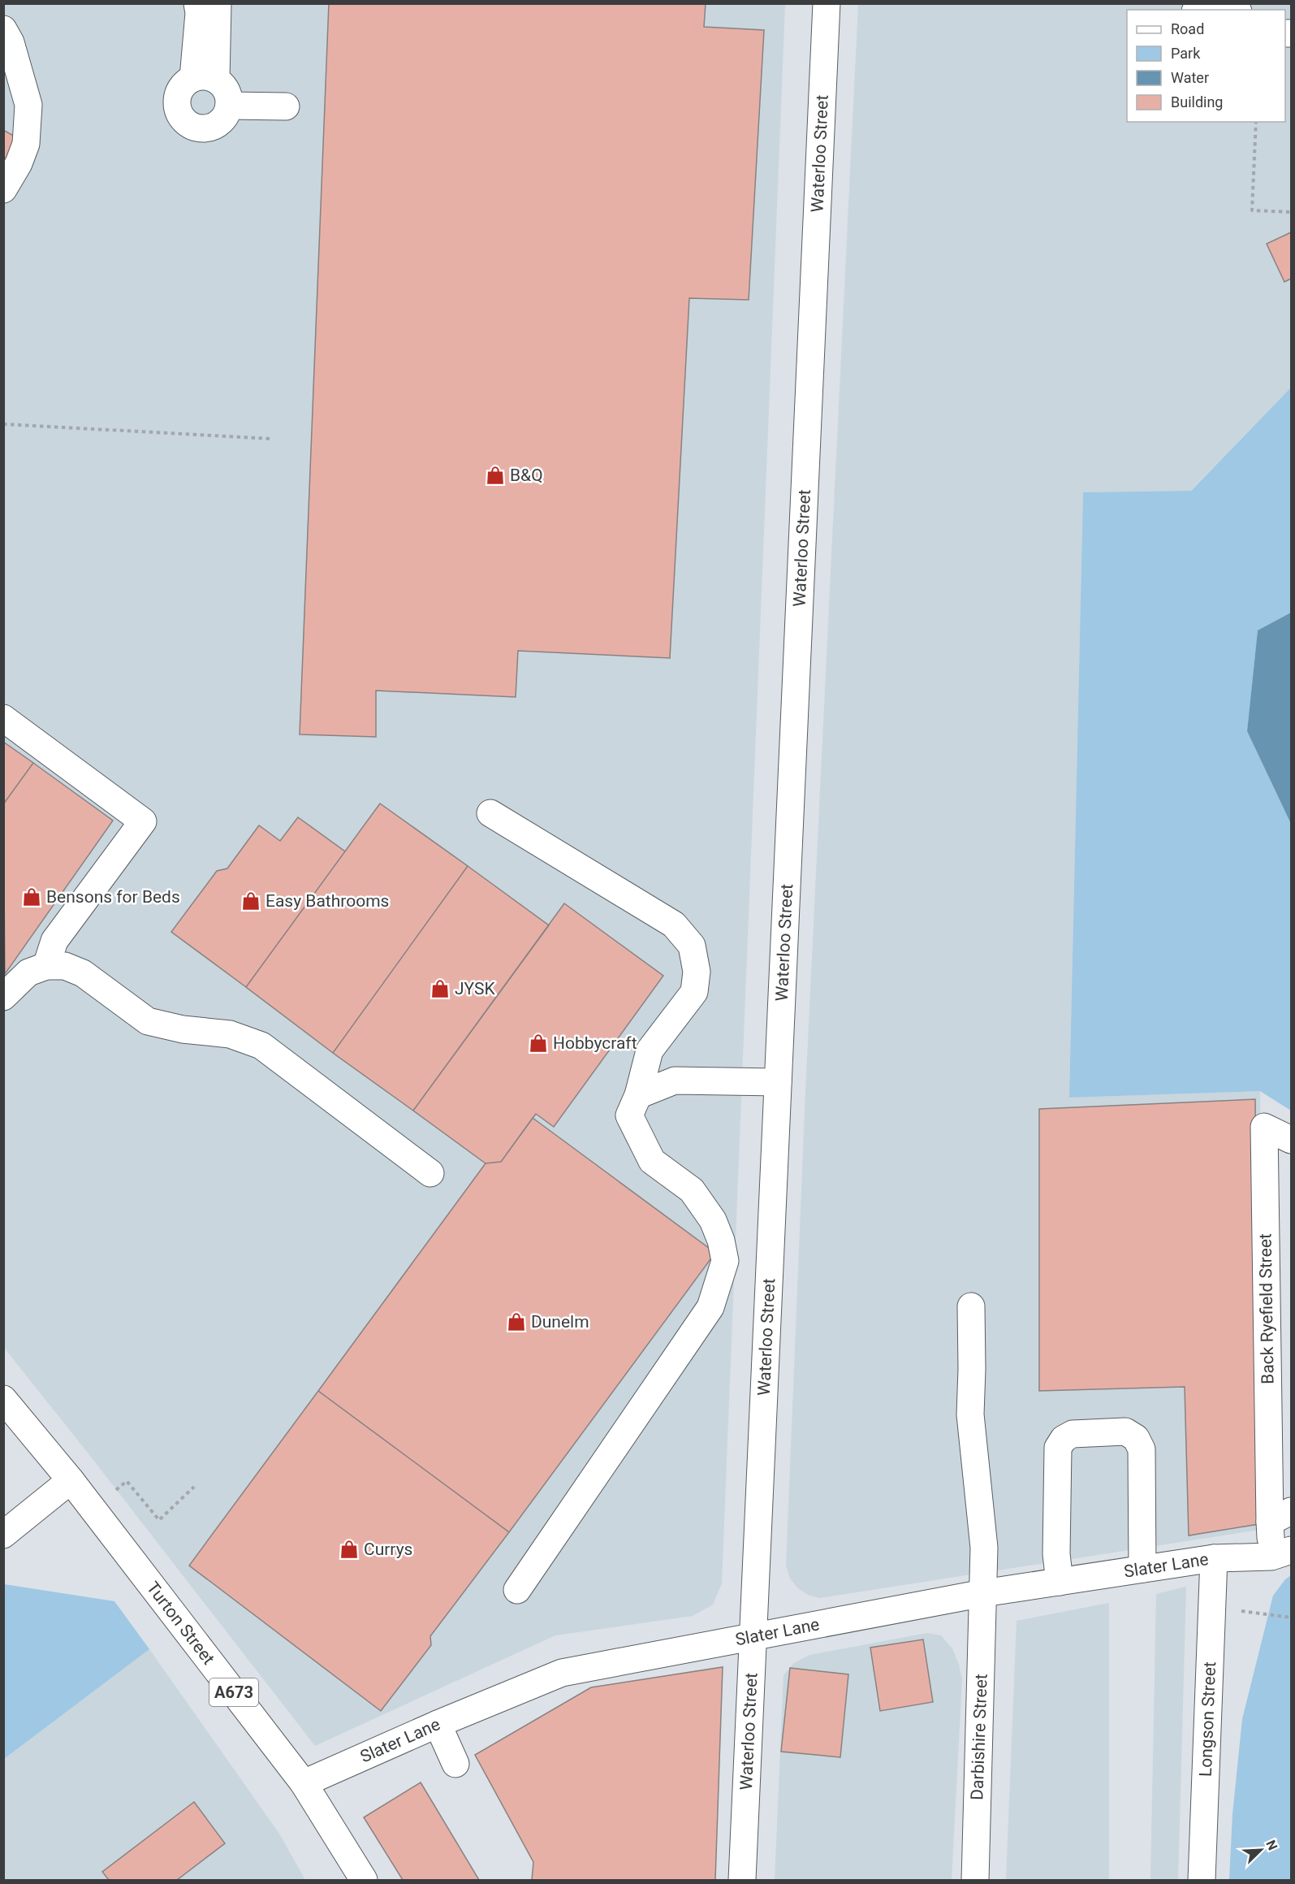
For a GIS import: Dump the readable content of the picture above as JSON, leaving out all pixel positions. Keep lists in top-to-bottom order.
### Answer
{
  "streets": {
    "street": [
      "Waterloo Street",
      "Back Ryefield Street",
      "Slater Lane",
      "Turton Street",
      "A673",
      "Longson Street",
      "Darbishire Street"
    ]
  },
  "crossings": [
    ["Waterloo Street", "Slater Lane"],
    ["Slater Lane", "Turton Street"],
    ["Slater Lane", "Longson Street"],
    ["Slater Lane", "Darbishire Street"]
  ],
  "places": {
    "shop": [
      "B&Q",
      "Bensons for Beds",
      "Easy Bathrooms",
      "JYSK",
      "Hobbycraft",
      "Dunelm",
      "Currys"
    ]
  },
  "legend": [
    "Road",
    "Park",
    "Water",
    "Building"
  ],
  "north": "top right"
}
